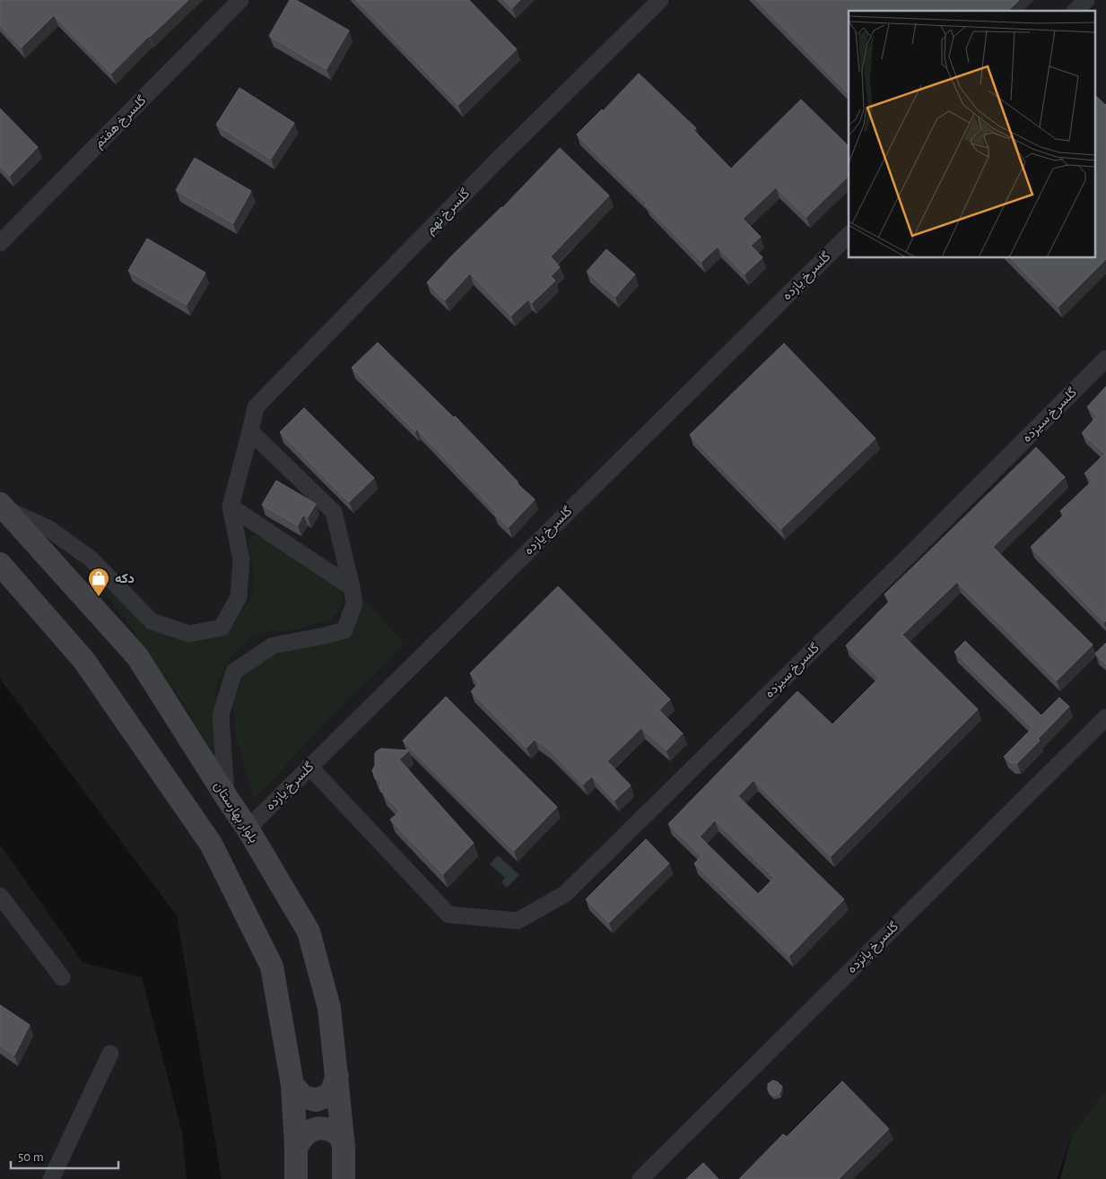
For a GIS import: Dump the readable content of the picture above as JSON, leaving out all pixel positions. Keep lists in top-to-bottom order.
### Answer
{
  "streets": {
    "street": [
      "گلسرخ هفتم",
      "گلسرخ نهم",
      "گلسرخ یازده",
      "گلسرخ سیزده",
      "بلوار بهارستان",
      "گلسرخ پانزده"
    ]
  },
  "crossings": [
    ["گلسرخ یازده", "گلسرخ سیزده"],
    ["گلسرخ یازده", "بلوار بهارستان"]
  ],
  "places": {
    "shop": ["دکه"]
  },
  "scale_bar": "50 m"
}
